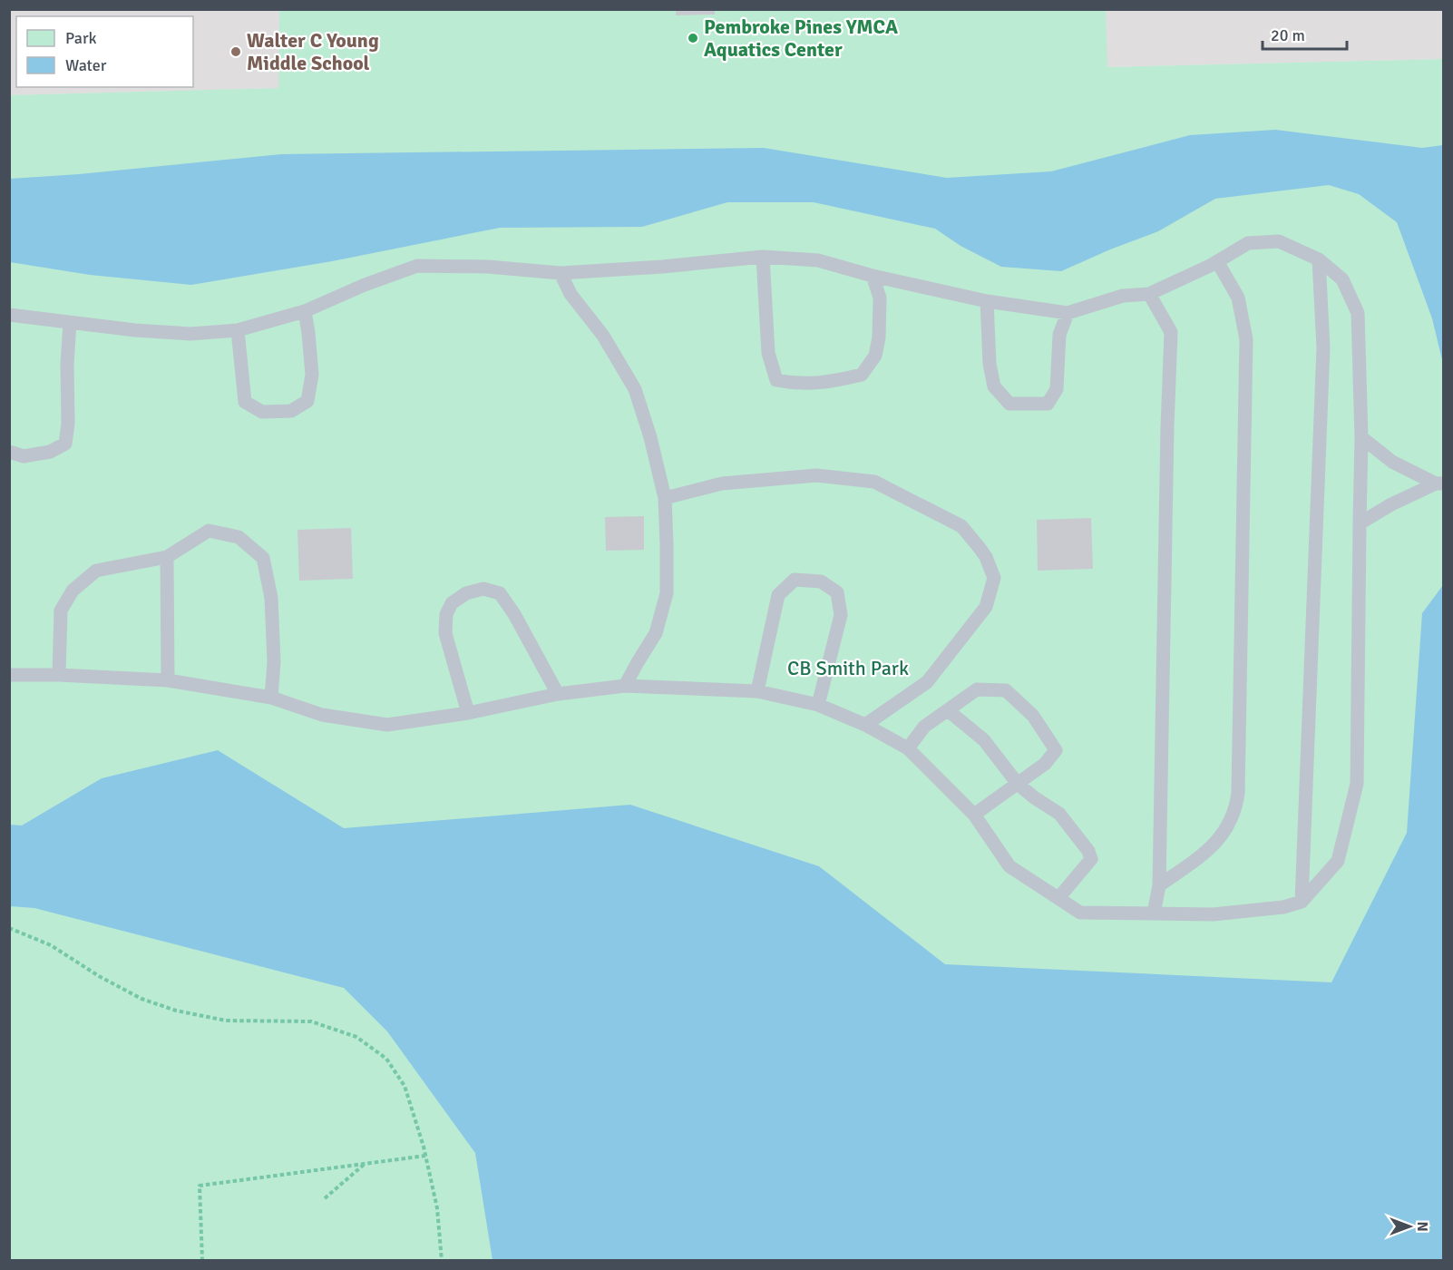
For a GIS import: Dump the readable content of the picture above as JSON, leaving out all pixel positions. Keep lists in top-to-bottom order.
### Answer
{
  "parks": ["CB Smith Park"],
  "places": ["Pembroke Pines YMCA Aquatics Center", "Walter C Young Middle School"],
  "legend": ["Park", "Water"],
  "scale_bar": "20 m",
  "north": "right"
}
